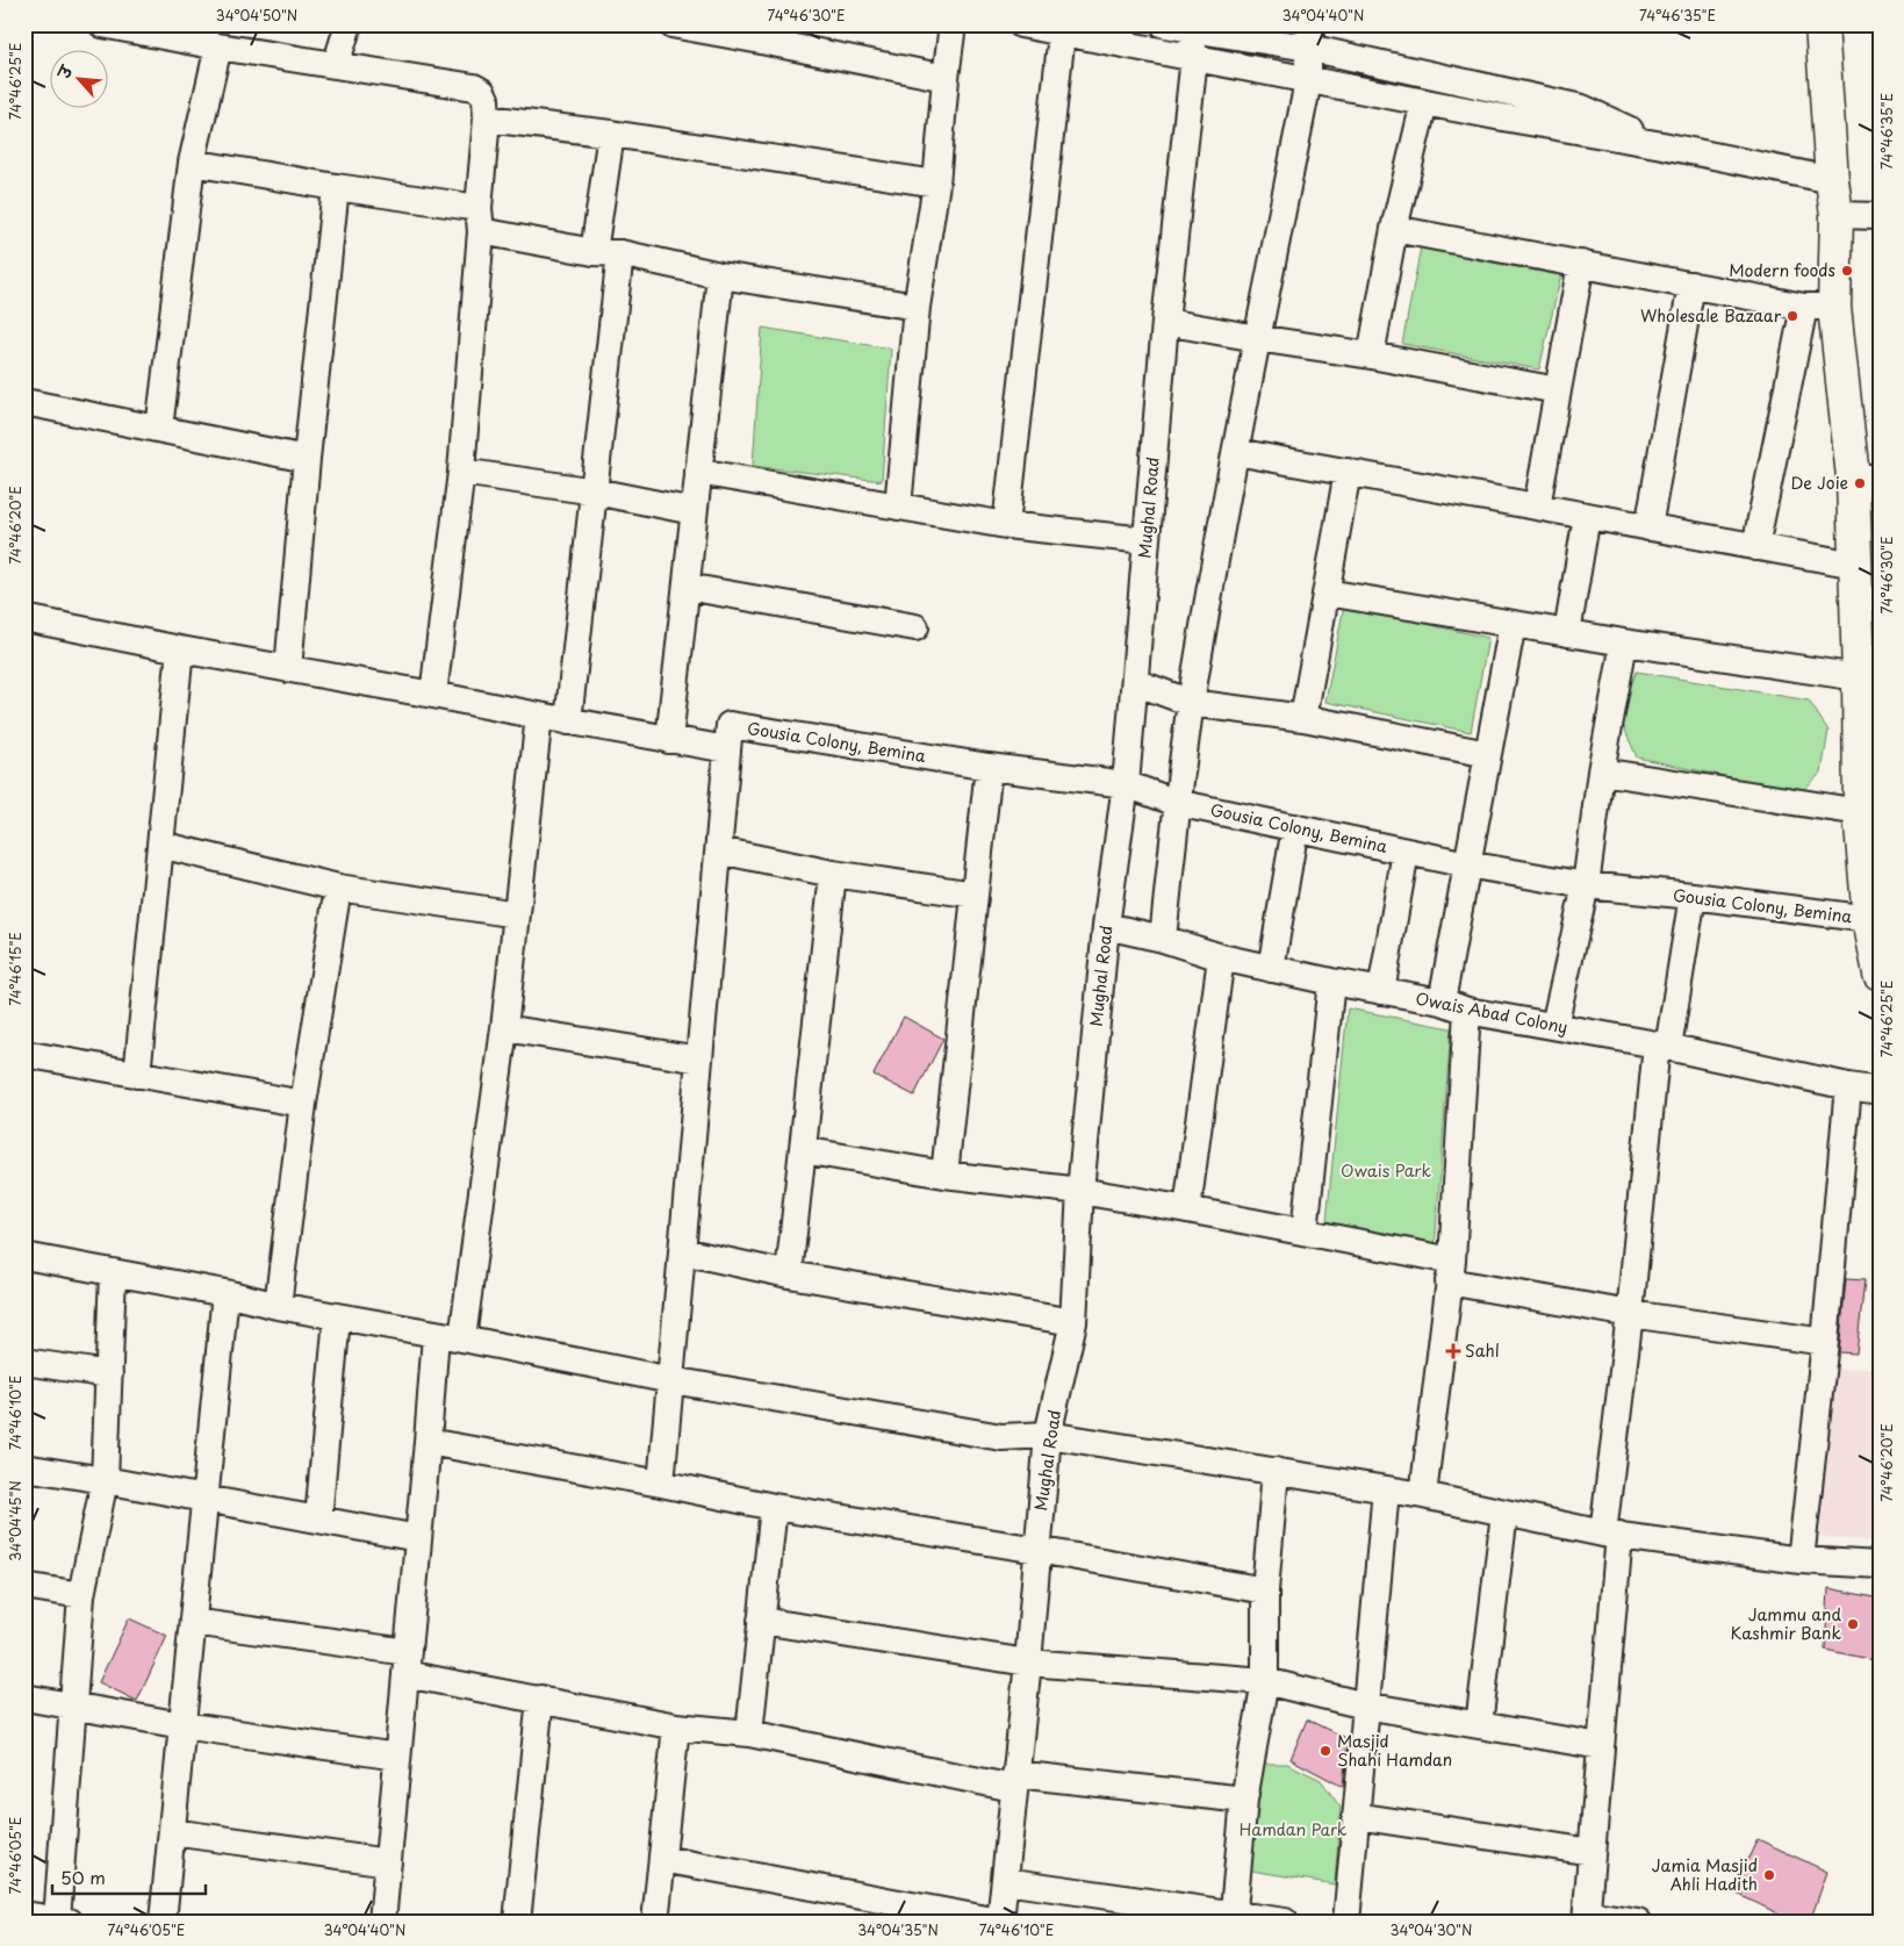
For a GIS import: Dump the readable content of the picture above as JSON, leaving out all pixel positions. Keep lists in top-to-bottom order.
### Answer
{
  "streets": {
    "street": ["Mughal Road", "Gousia Colony, Bemina", "Owais Abad Colony"]
  },
  "crossings": [
    ["Mughal Road", "Gousia Colony, Bemina"],
    ["Mughal Road", "Owais Abad Colony"]
  ],
  "parks": ["Owais Park", "Hamdan Park"],
  "places": {
    "other": [
      "Modern foods",
      "Wholesale Bazaar",
      "De Joie",
      "Jammu and Kashmir Bank",
      "Masjid Shahi Hamdan",
      "Jamia Masjid Ahli Hadith"
    ],
    "health": ["Sahl"]
  },
  "scale_bar": "50 m",
  "north": "top left",
  "coordinates": [
    "34°04'50\"N",
    "74°46'30\"E",
    "34°04'40\"N",
    "74°46'35\"E",
    "74°46'25\"E",
    "74°46'20\"E",
    "74°46'15\"E",
    "74°46'10\"E",
    "34°04'45\"N",
    "74°46'05\"E",
    "34°04'35\"N",
    "34°04'30\"N"
  ]
}
